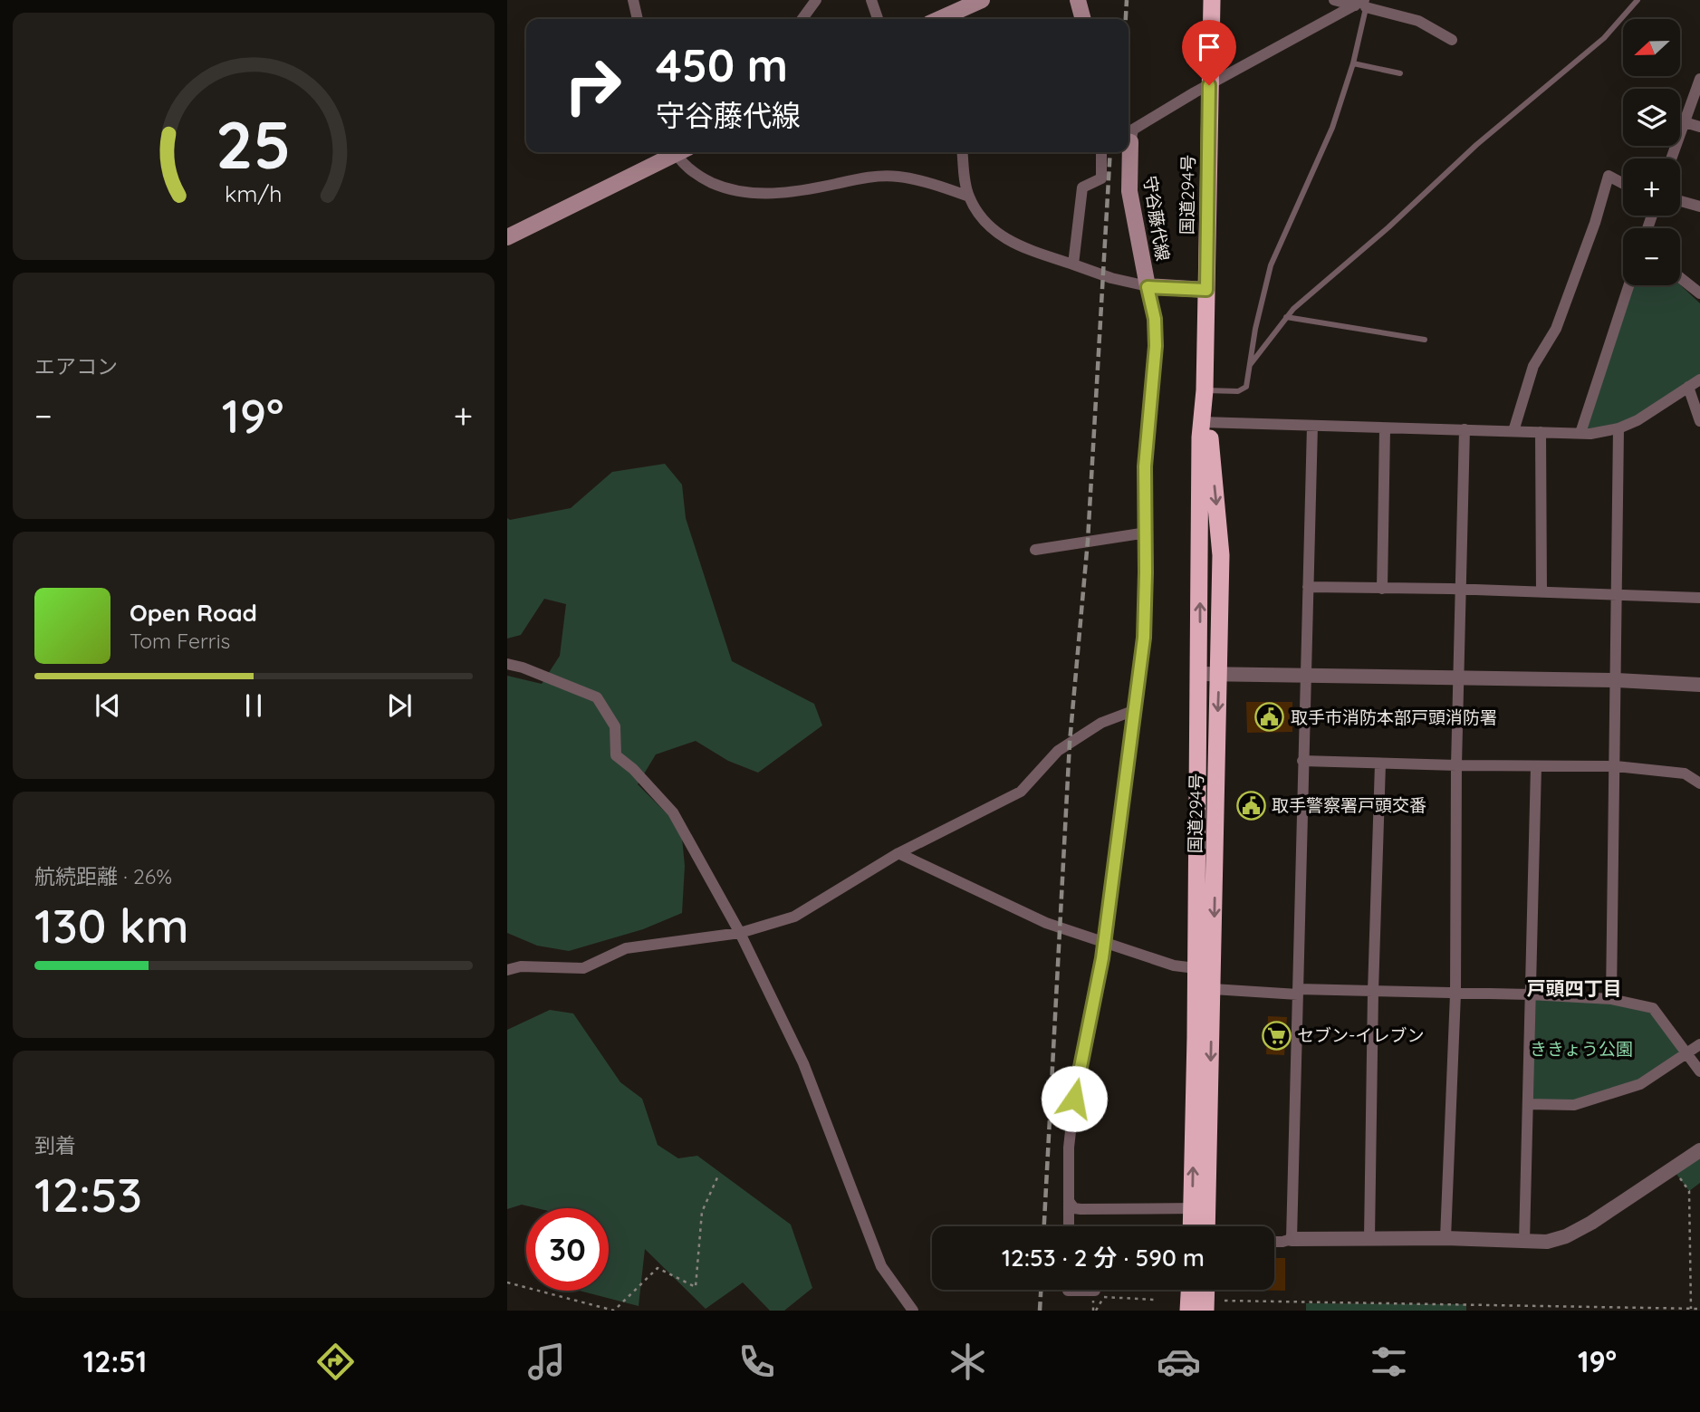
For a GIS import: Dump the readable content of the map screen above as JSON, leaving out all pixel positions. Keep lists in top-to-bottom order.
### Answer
{
  "streets": {
    "highway": ["国道294号"],
    "main road": ["守谷藤代線"]
  },
  "crossings": [
    ["国道294号", "守谷藤代線"]
  ],
  "districts": ["戸頭四丁目"],
  "parks": ["ききょう公園"],
  "places": {
    "public building": ["取手市消防本部戸頭消防署", "取手警察署戸頭交番"],
    "supermarket": ["セブン-イレブン"]
  },
  "north": "left",
  "page": {
    "map_buttons": ["+", "−"],
    "turn": ["450 m", "守谷藤代線"],
    "tile": [
      "エアコン",
      ["航続距離 · 26%", "130 km"],
      ["到着", "12:53"]
    ],
    "heat": ["−", "19°", "+"],
    "song": ["Open Road", "Tom Ferris"],
    "limit": "30",
    "trip": "12:53 · 2 分 · 590 m",
    "tabs": ["12:51", "19°"],
    "gauge": ["25", "km/h"]
  }
}
